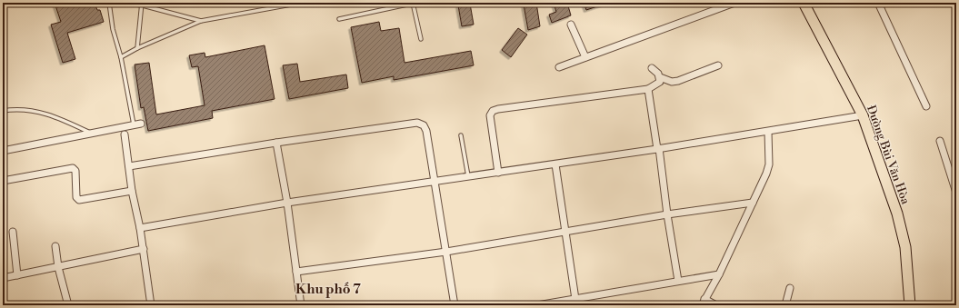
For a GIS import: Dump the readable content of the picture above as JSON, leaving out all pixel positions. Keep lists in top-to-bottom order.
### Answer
{
  "streets": {
    "main road": ["Đường Bùi Văn Hòa"]
  },
  "districts": ["Khu phố 7"]
}
